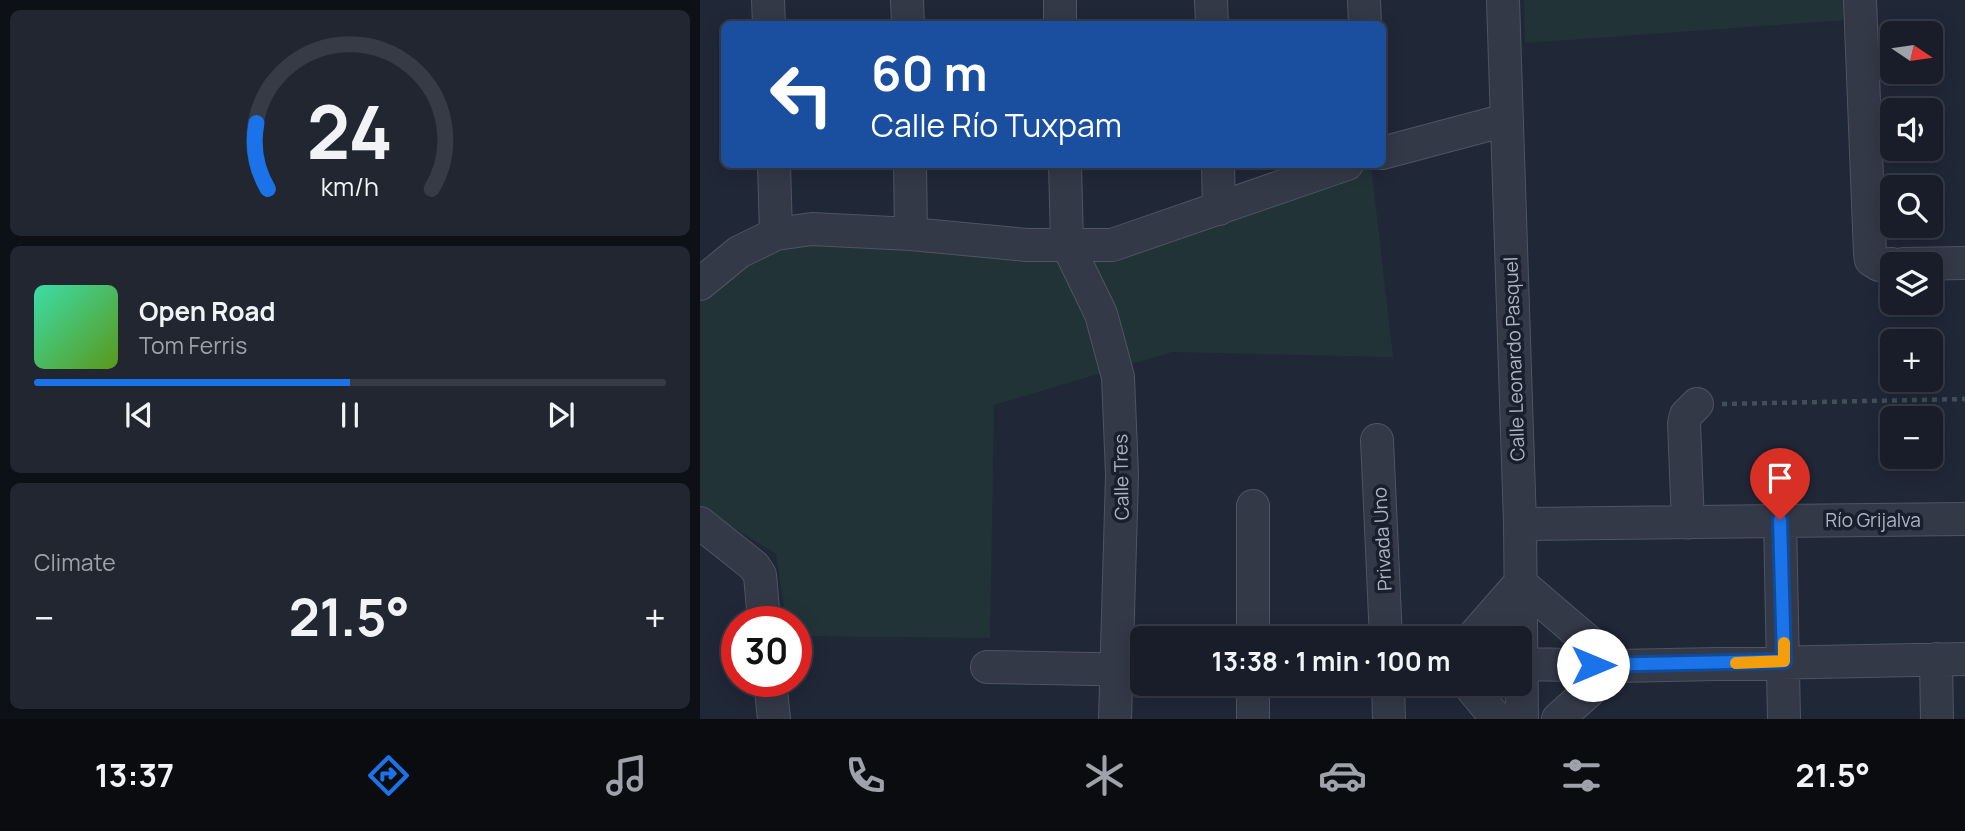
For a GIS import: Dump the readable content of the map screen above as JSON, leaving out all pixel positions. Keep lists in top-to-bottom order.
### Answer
{
  "streets": {
    "street": [
      "Calle Leonardo Pasquel",
      "Calle Tres",
      "Río Grijalva",
      "Privada Uno"
    ]
  },
  "north": "right",
  "page": {
    "map_buttons": ["+", "−"],
    "turn": ["60 m", "Calle Río Tuxpam"],
    "song": ["Open Road", "Tom Ferris"],
    "tile": "Climate",
    "heat": ["−", "21.5°", "+"],
    "limit": "30",
    "trip": "13:38 · 1 min · 100 m",
    "tabs": ["13:37", "21.5°"],
    "gauge": ["24", "km/h"]
  }
}
